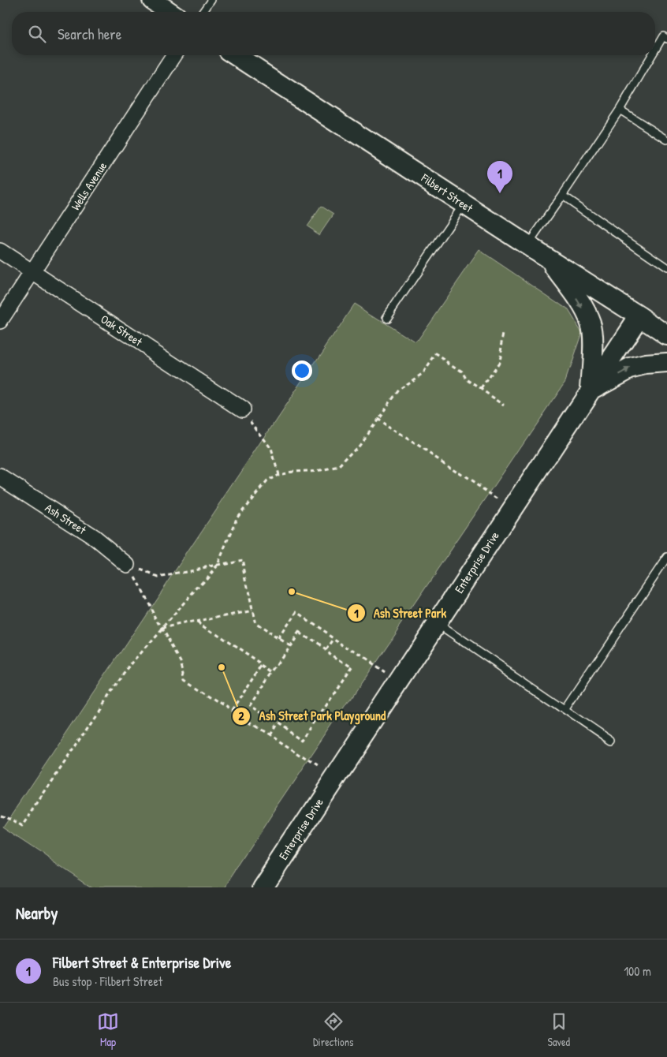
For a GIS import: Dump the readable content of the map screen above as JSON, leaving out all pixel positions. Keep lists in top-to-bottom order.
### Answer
{
  "streets": {
    "street": [
      "Wells Avenue",
      "Filbert Street",
      "Oak Street",
      "Ash Street",
      "Enterprise Drive"
    ]
  },
  "crossings": [
    ["Wells Avenue", "Oak Street"],
    ["Filbert Street", "Enterprise Drive"]
  ],
  "places": ["Ash Street Park", "Ash Street Park Playground"],
  "page": {
    "search": "Search here",
    "pins": "1",
    "heading": "Nearby",
    "list": [
      {
        "mark": "1",
        "name": "Filbert Street & Enterprise Drive",
        "note": "Bus stop · Filbert Street",
        "value": "100 m"
      }
    ],
    "nav": ["Map", "Directions", "Saved"]
  }
}
